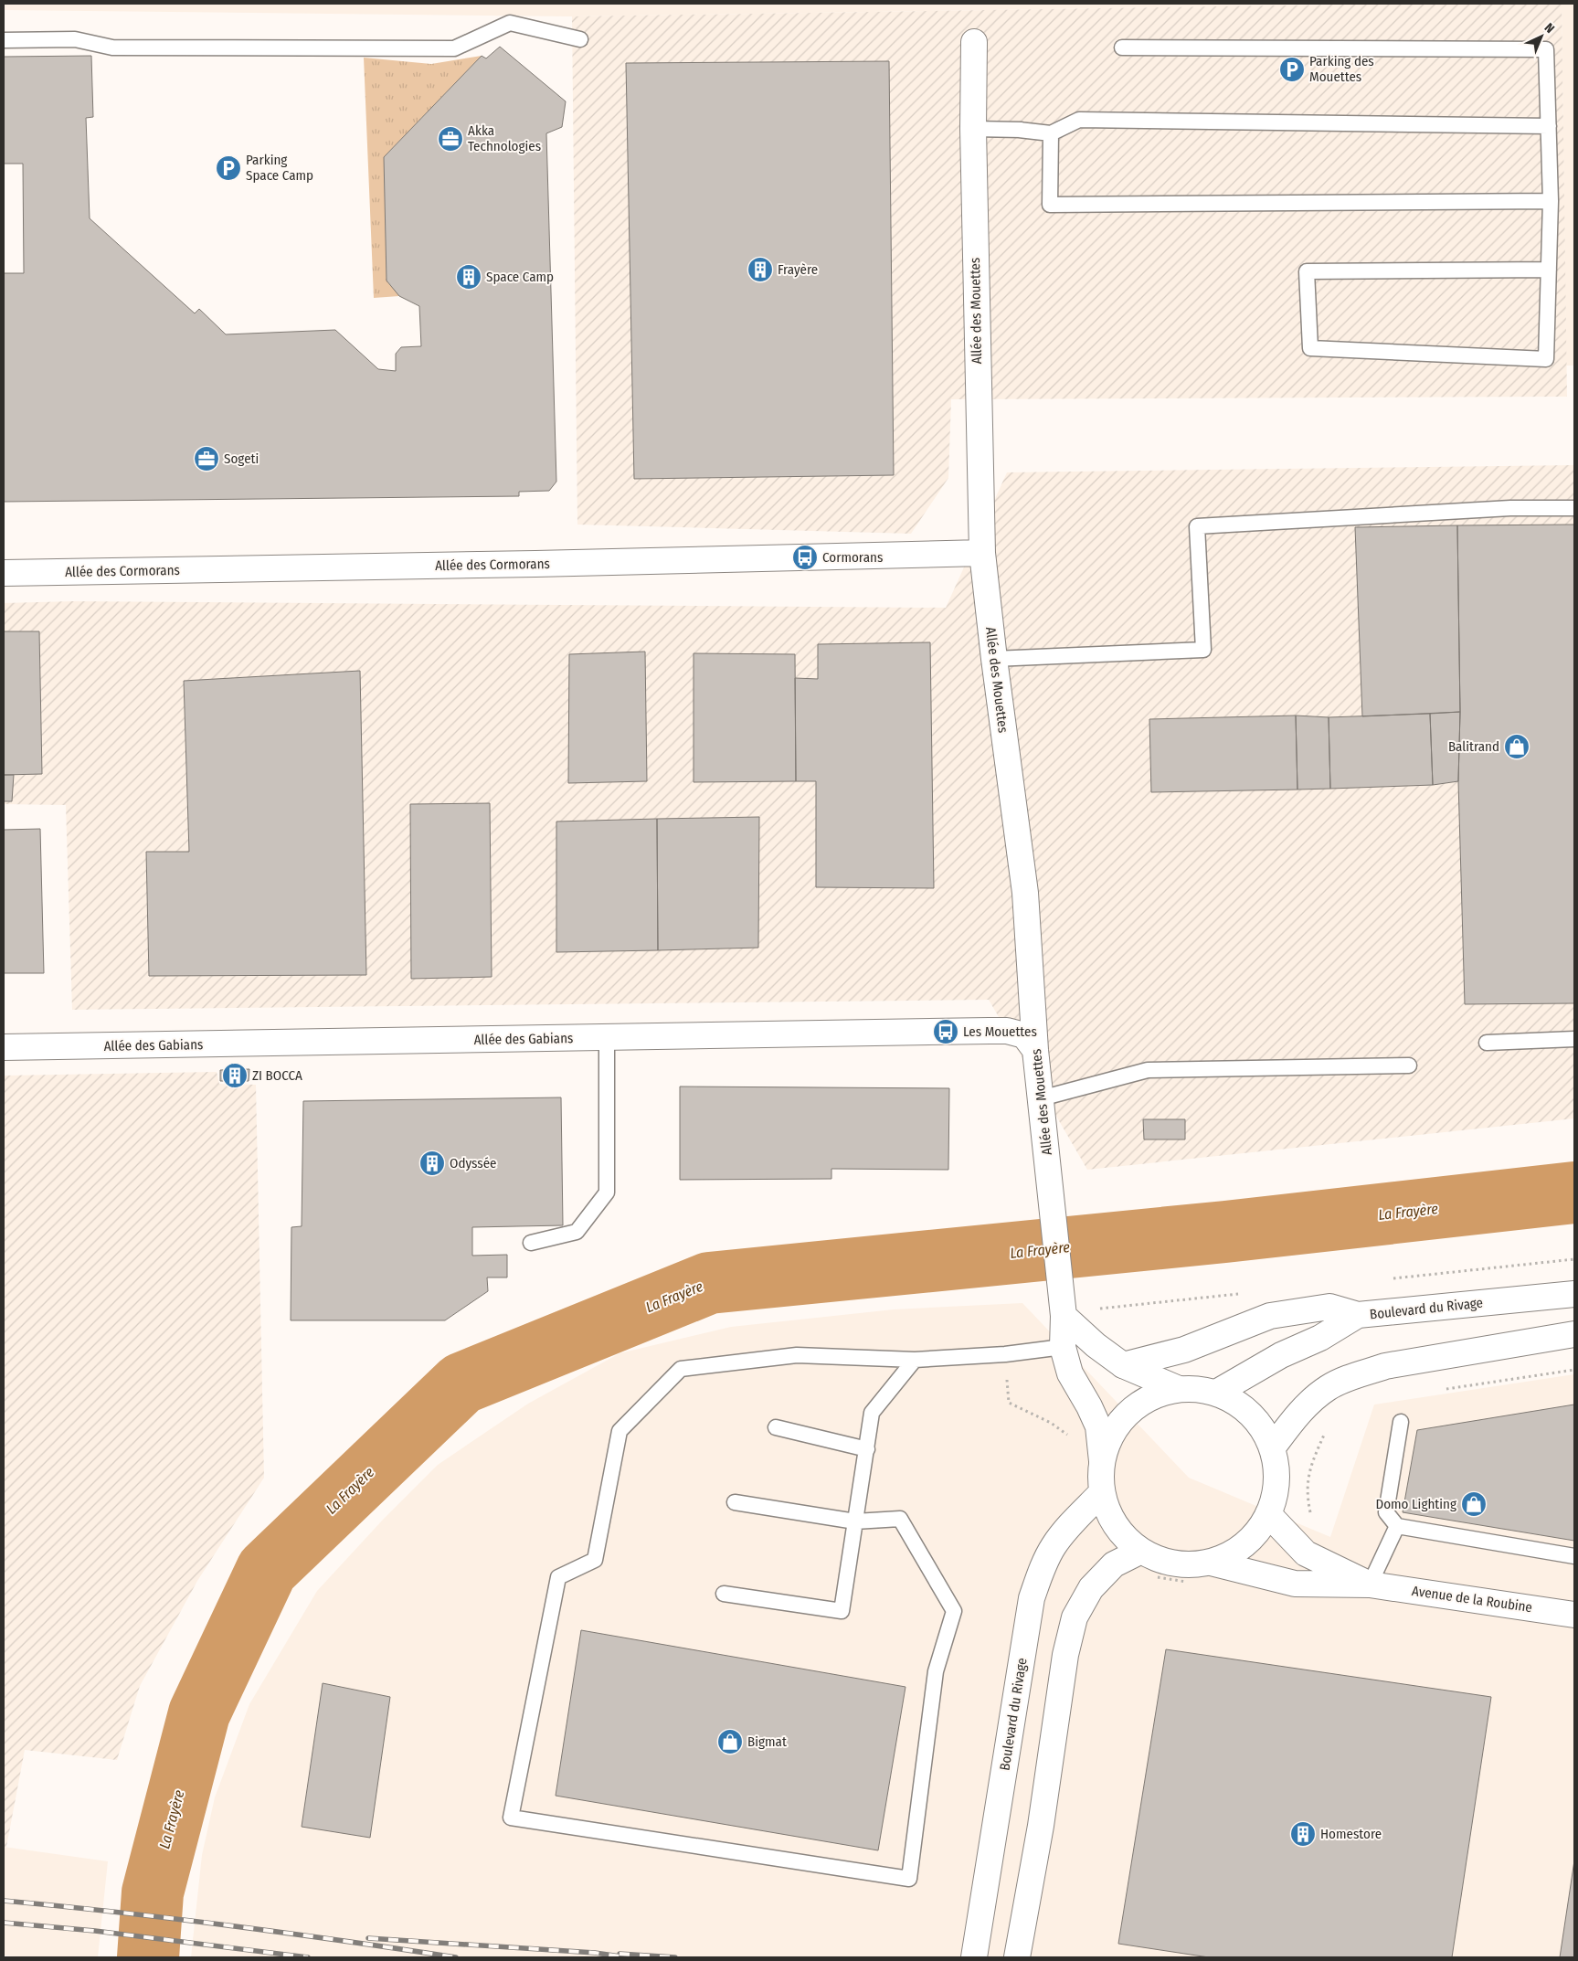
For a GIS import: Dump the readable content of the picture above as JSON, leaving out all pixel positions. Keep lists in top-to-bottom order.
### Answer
{
  "streets": {
    "street": [
      "Allée des Mouettes",
      "Allée des Cormorans",
      "Allée des Gabians",
      "Boulevard du Rivage",
      "Avenue de la Roubine"
    ]
  },
  "crossings": [
    ["Allée des Mouettes", "Allée des Cormorans"],
    ["Allée des Mouettes", "Allée des Gabians"]
  ],
  "water": ["La Frayère"],
  "places": {
    "parking": ["Parking des Mouettes", "Parking Space Camp"],
    "office": ["Akka Technologies", "Sogeti"],
    "building": [
      "Frayère",
      "Space Camp",
      "ZI BOCCA",
      "Odyssée",
      "Homestore"
    ],
    "bus stop": ["Cormorans", "Les Mouettes"],
    "shop": ["Balitrand", "Domo Lighting", "Bigmat"]
  },
  "north": "top right"
}
